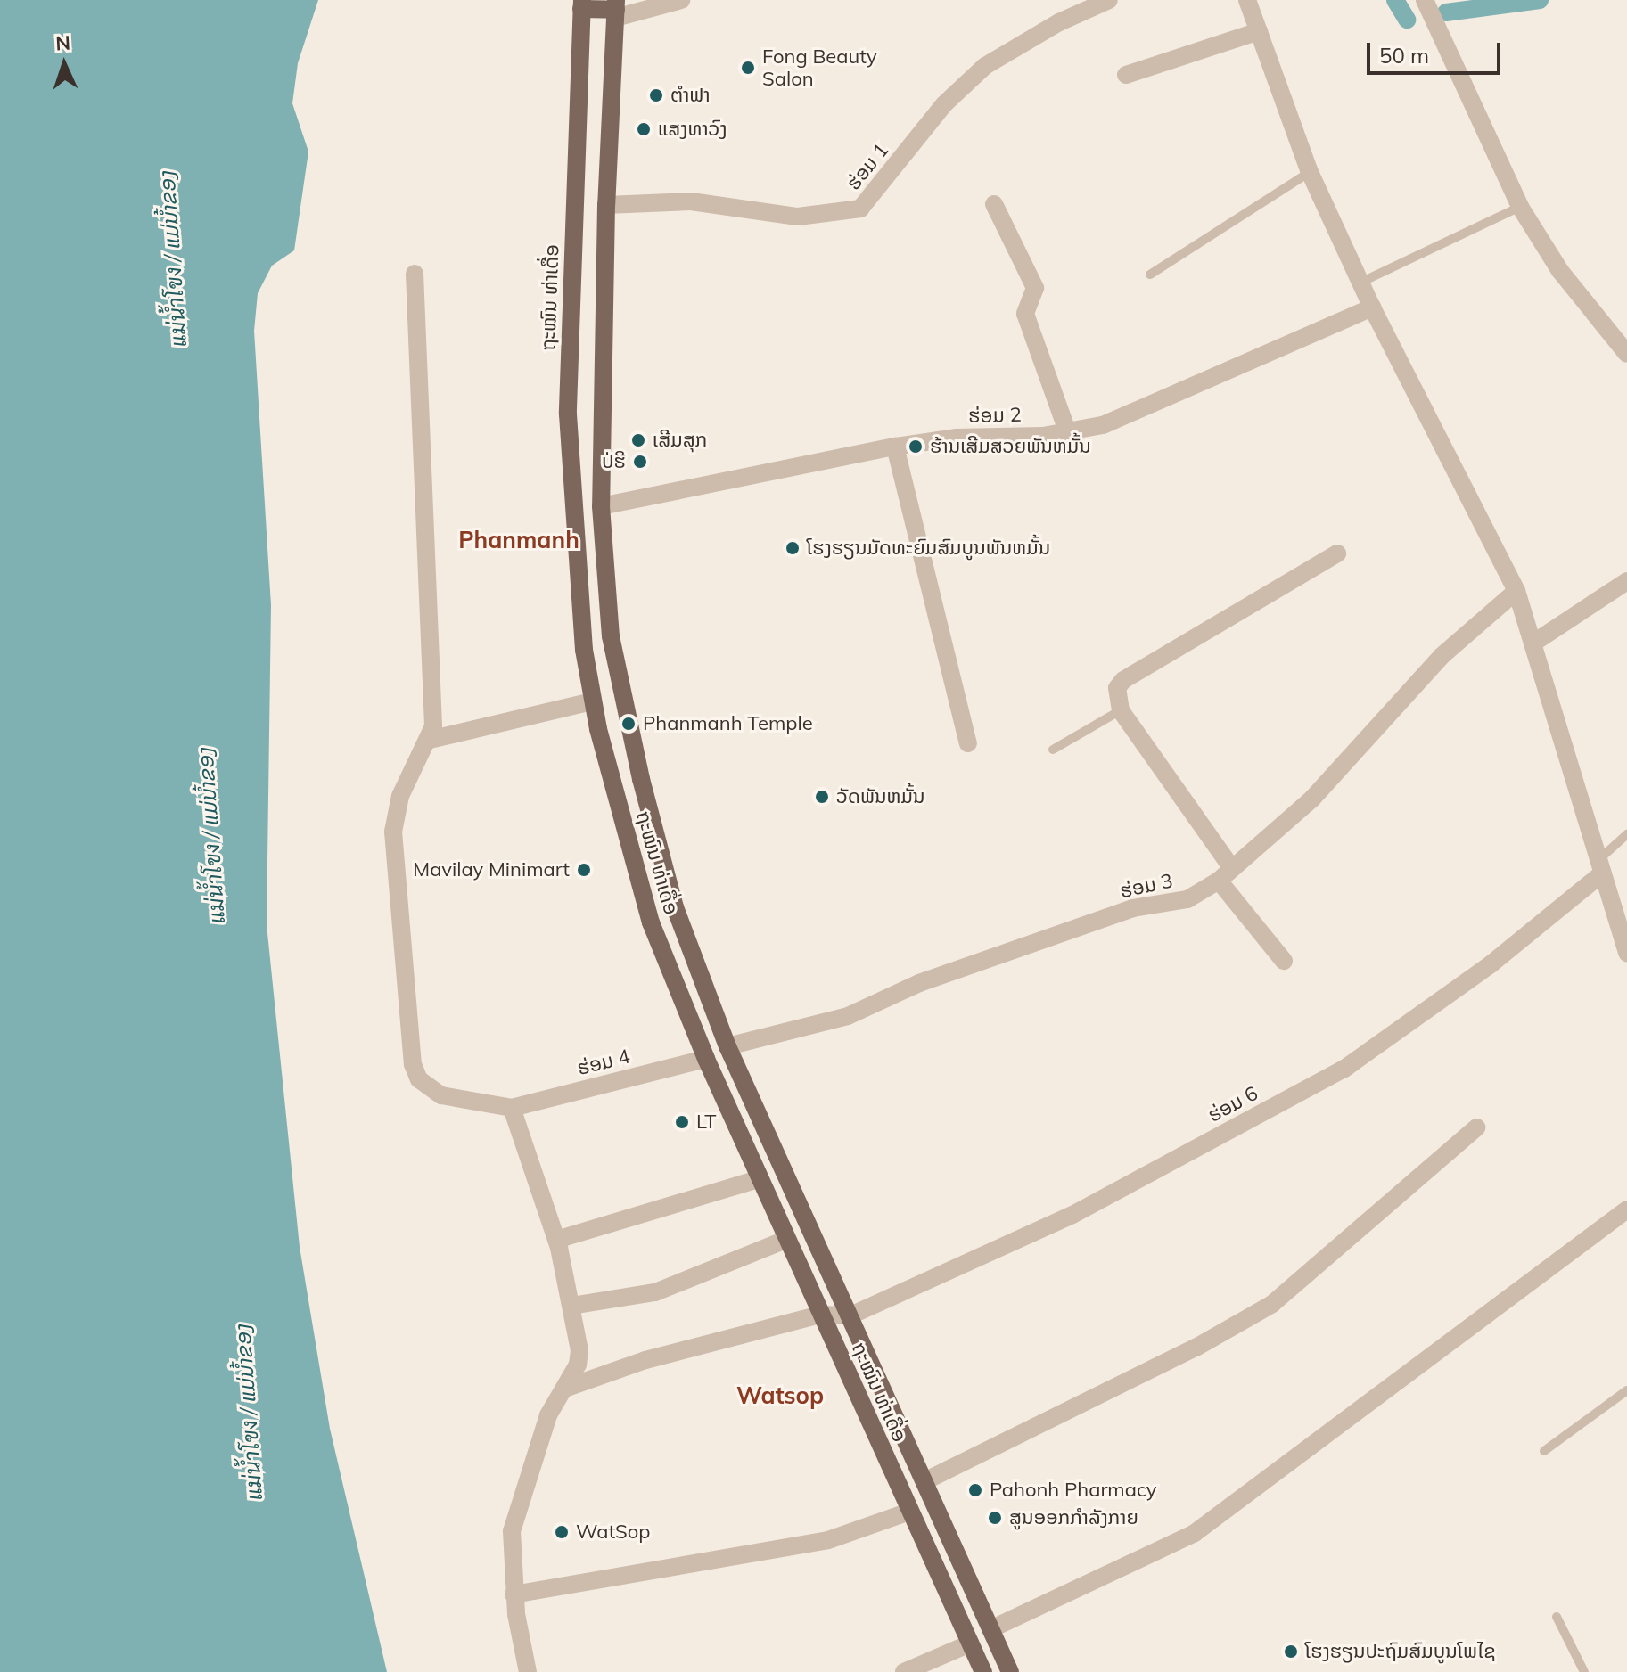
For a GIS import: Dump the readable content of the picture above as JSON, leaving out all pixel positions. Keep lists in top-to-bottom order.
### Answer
{
  "streets": {
    "main road": ["ຖະໝົນ ທ່າເດື່ອ"],
    "street": [
      "ຮ່ອມ 1",
      "ຮ່ອມ 2",
      "ຮ່ອມ 3",
      "ຮ່ອມ 4",
      "ຮ່ອມ 6"
    ]
  },
  "crossings": [
    ["ຮ່ອມ 1", "ຖະໝົນ ທ່າເດື່ອ"],
    ["ຖະໝົນ ທ່າເດື່ອ", "ຮ່ອມ 2"],
    ["ຖະໝົນ ທ່າເດື່ອ", "ຮ່ອມ 3"],
    ["ຖະໝົນ ທ່າເດື່ອ", "ຮ່ອມ 4"],
    ["ຖະໝົນ ທ່າເດື່ອ", "ຮ່ອມ 6"]
  ],
  "districts": ["Phanmanh", "Watsop"],
  "water": ["แม่น้ำโขง / ແມ່ນ້ຳຂອງ"],
  "places": [
    "Fong Beauty Salon",
    "ຕຳຟາ",
    "ແສງທາວົງ",
    "ເສີມສຸກ",
    "ຮ້ານເສີມສວຍພັນຫມັ້ນ",
    "ປ່ຮີ",
    "ໂຮງຮຽນມັດທະຍົມສົມບູນພັນຫມັ້ນ",
    "Phanmanh Temple",
    "ວັດພັນຫມັ້ນ",
    "Mavilay Minimart",
    "LT",
    "Pahonh Pharmacy",
    "ສູນອອກກຳລັງກາຍ",
    "WatSop",
    "ໂຮງຮຽນປະຖົມສົມບູນໂພໄຊ"
  ],
  "scale_bar": "50 m",
  "north": "top"
}
